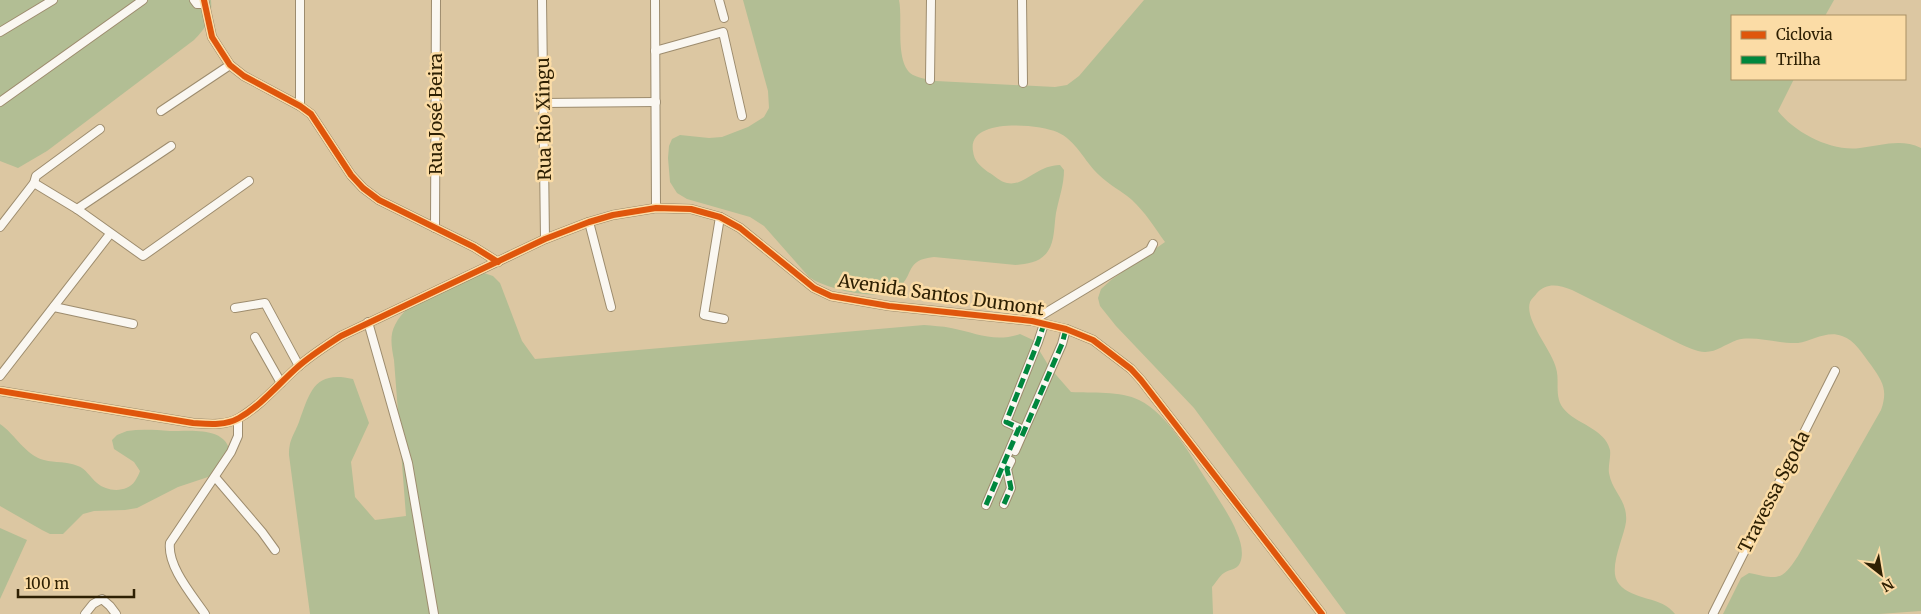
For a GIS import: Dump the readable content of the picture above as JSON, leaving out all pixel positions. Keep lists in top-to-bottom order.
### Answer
{
  "streets": {
    "street": [
      "Rua José Beira",
      "Rua Rio Xingu",
      "Avenida Santos Dumont",
      "Travessa Sgoda"
    ]
  },
  "crossings": [
    ["Rua Rio Xingu", "Avenida Santos Dumont"]
  ],
  "legend": ["Ciclovia", "Trilha"],
  "scale_bar": "100 m",
  "north": "bottom right"
}
